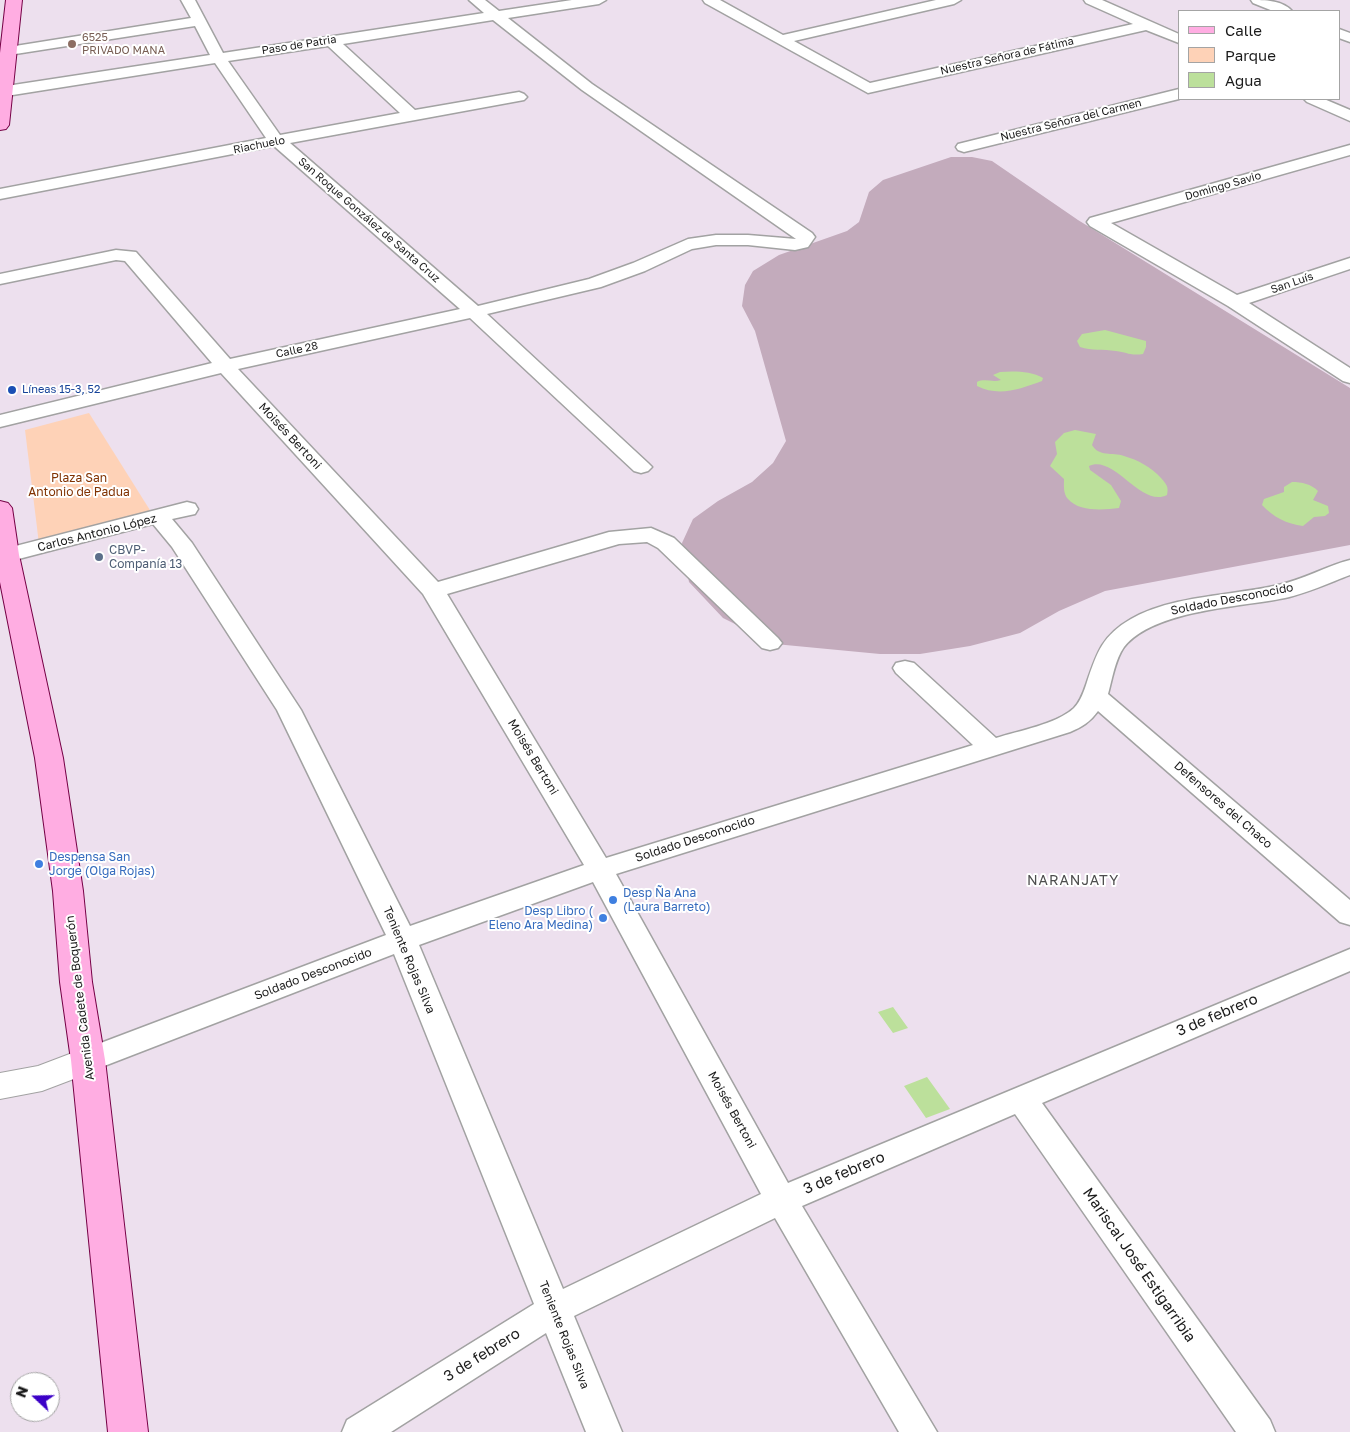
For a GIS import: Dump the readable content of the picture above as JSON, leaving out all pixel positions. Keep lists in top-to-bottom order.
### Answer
{
  "streets": {
    "main road": ["Avenida Cadete de Boquerón"],
    "street": [
      "Paso de Patria",
      "Nuestra Señora de Fátima",
      "Nuestra Señora del Carmen",
      "Riachuelo",
      "Domingo Savio",
      "San Roque González de Santa Cruz",
      "San Luís",
      "Calle 28",
      "Moisés Bertoni",
      "Carlos Antonio López",
      "Soldado Desconocido",
      "Defensores del Chaco",
      "Teniente Rojas Silva",
      "3 de febrero",
      "Mariscal José Estigarribia"
    ]
  },
  "crossings": [
    ["Paso de Patria", "San Roque González de Santa Cruz"],
    ["Paso de Patria", "Calle 28"],
    ["Riachuelo", "San Roque González de Santa Cruz"],
    ["Domingo Savio", "San Luís"],
    ["San Roque González de Santa Cruz", "Calle 28"],
    ["Calle 28", "Moisés Bertoni"],
    ["Moisés Bertoni", "Soldado Desconocido"],
    ["Moisés Bertoni", "3 de febrero"],
    ["Carlos Antonio López", "Teniente Rojas Silva"],
    ["Carlos Antonio López", "Avenida Cadete de Boquerón"],
    ["Soldado Desconocido", "Defensores del Chaco"],
    ["Soldado Desconocido", "Teniente Rojas Silva"],
    ["Soldado Desconocido", "Avenida Cadete de Boquerón"],
    ["Teniente Rojas Silva", "3 de febrero"],
    ["3 de febrero", "Mariscal José Estigarribia"]
  ],
  "districts": ["NARANJATY"],
  "parks": ["Plaza San Antonio de Padua"],
  "places": [
    "6525 PRIVADO MANA",
    "Líneas 15-3, 52",
    "CBVP- Companía 13",
    "Despensa San Jorge (Olga Rojas)",
    "Desp Ña Ana (Laura Barreto)",
    "Desp Libro ( Eleno Ara Medina)"
  ],
  "legend": ["Calle", "Parque", "Agua"],
  "north": "left"
}
